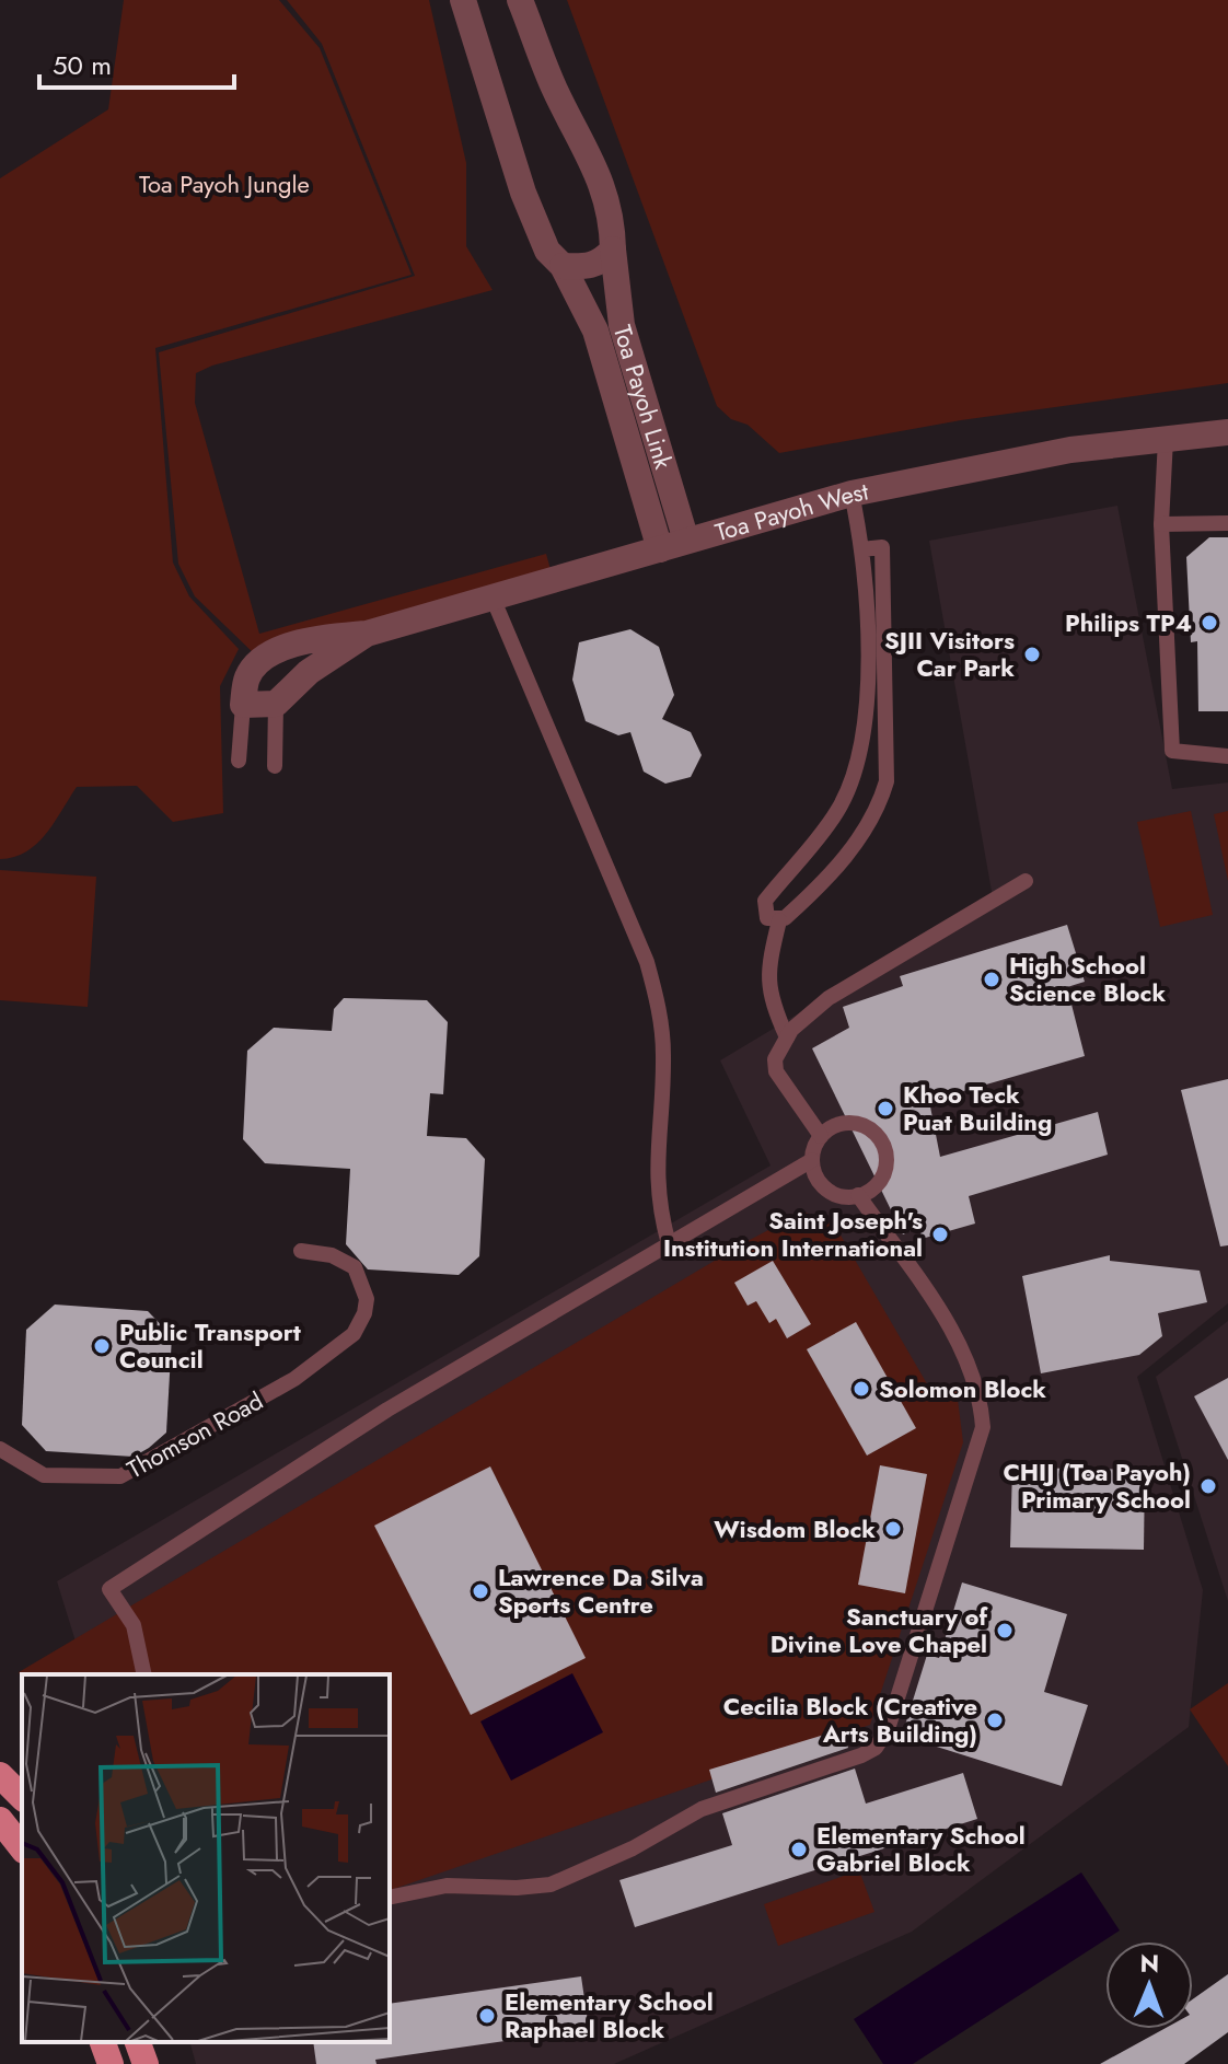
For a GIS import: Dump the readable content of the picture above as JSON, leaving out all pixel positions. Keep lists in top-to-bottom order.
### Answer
{
  "streets": {
    "street": ["Toa Payoh Link", "Toa Payoh West"],
    "lane": ["Thomson Road"]
  },
  "crossings": [
    ["Toa Payoh Link", "Toa Payoh West"]
  ],
  "parks": ["Toa Payoh Jungle"],
  "places": [
    "Philips TP4",
    "SJII Visitors Car Park",
    "High School Science Block",
    "Khoo Teck Puat Building",
    "Saint Joseph's Institution International",
    "Public Transport Council",
    "Solomon Block",
    "CHIJ (Toa Payoh) Primary School",
    "Wisdom Block",
    "Lawrence Da Silva Sports Centre",
    "Sanctuary of Divine Love Chapel",
    "Cecilia Block (Creative Arts Building)",
    "Elementary School Gabriel Block",
    "Elementary School Raphael Block"
  ],
  "scale_bar": "50 m",
  "north": "top"
}
